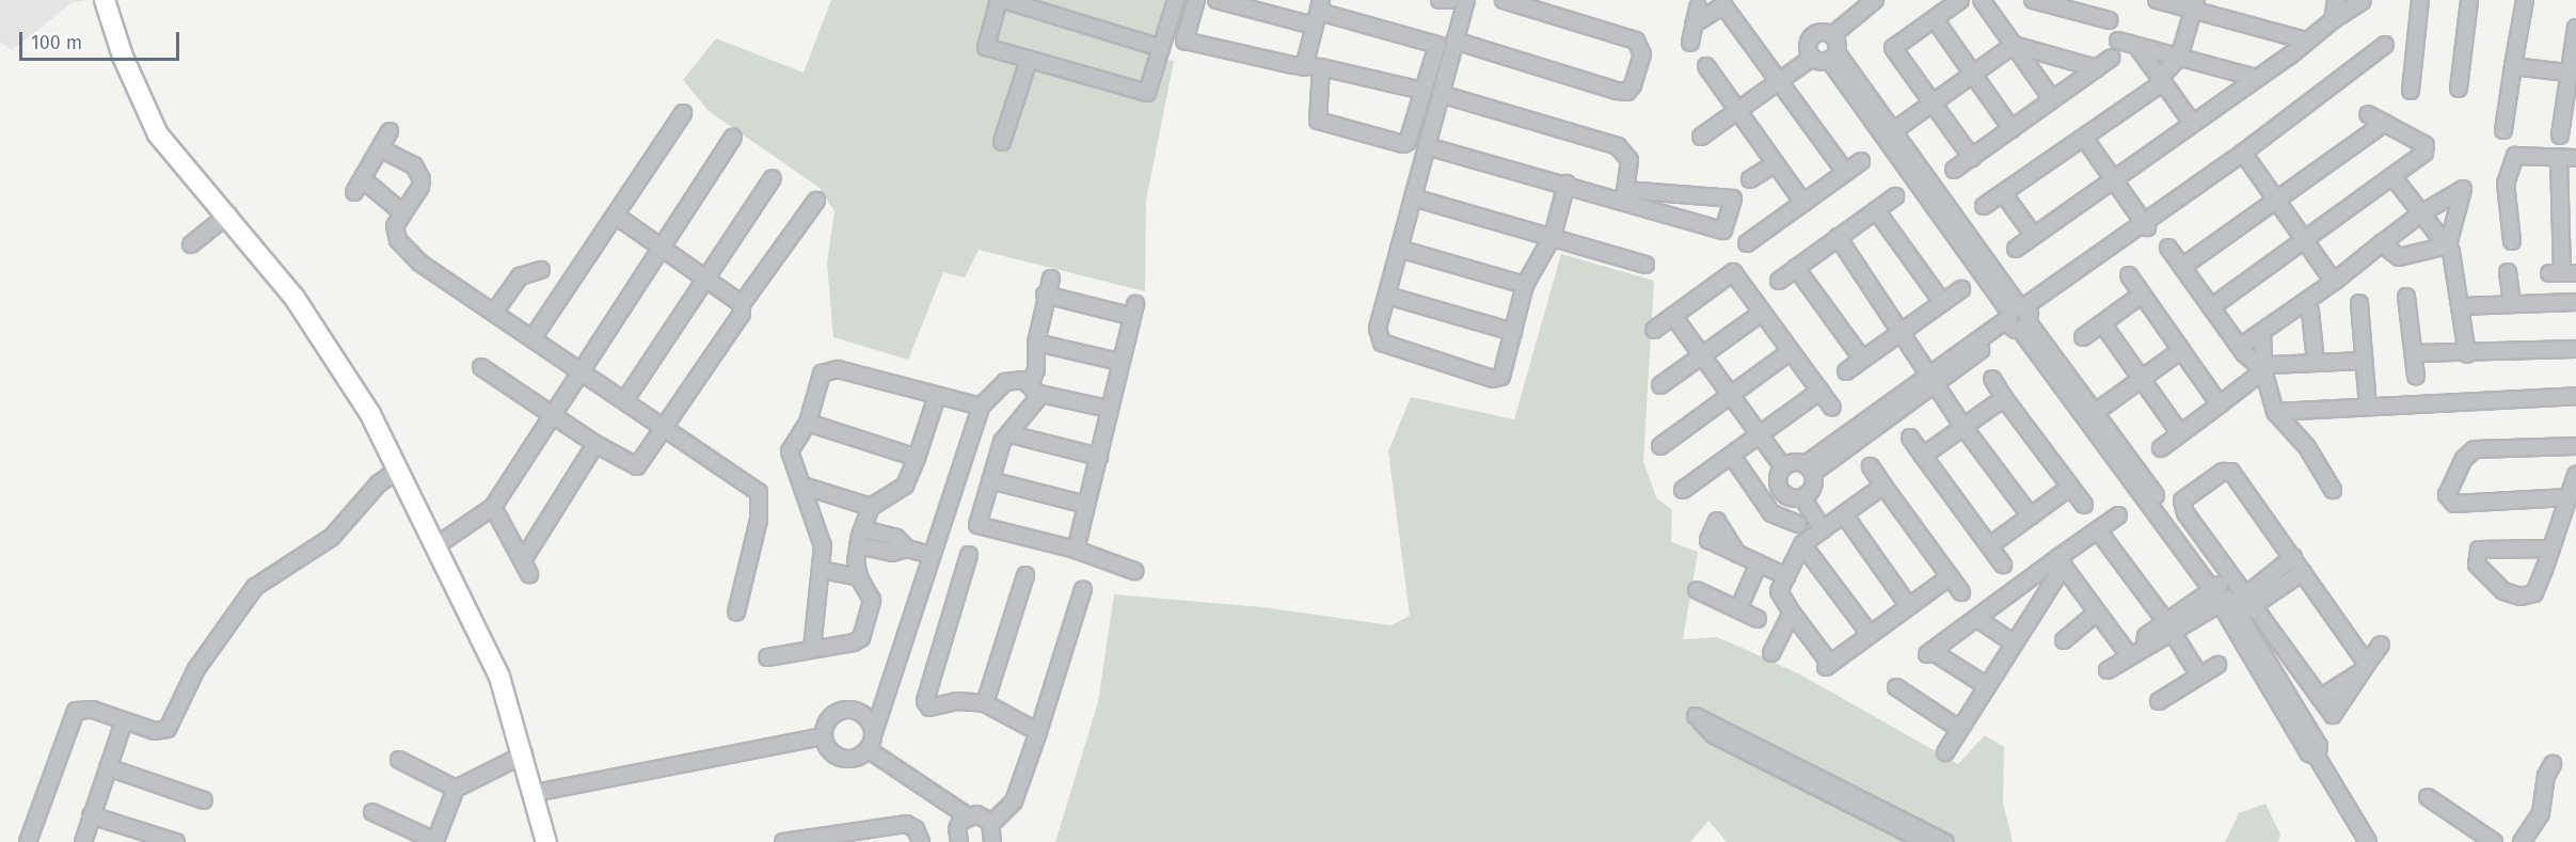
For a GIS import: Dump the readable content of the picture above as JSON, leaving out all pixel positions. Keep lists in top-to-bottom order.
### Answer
{
  "scale_bar": "100 m"
}
